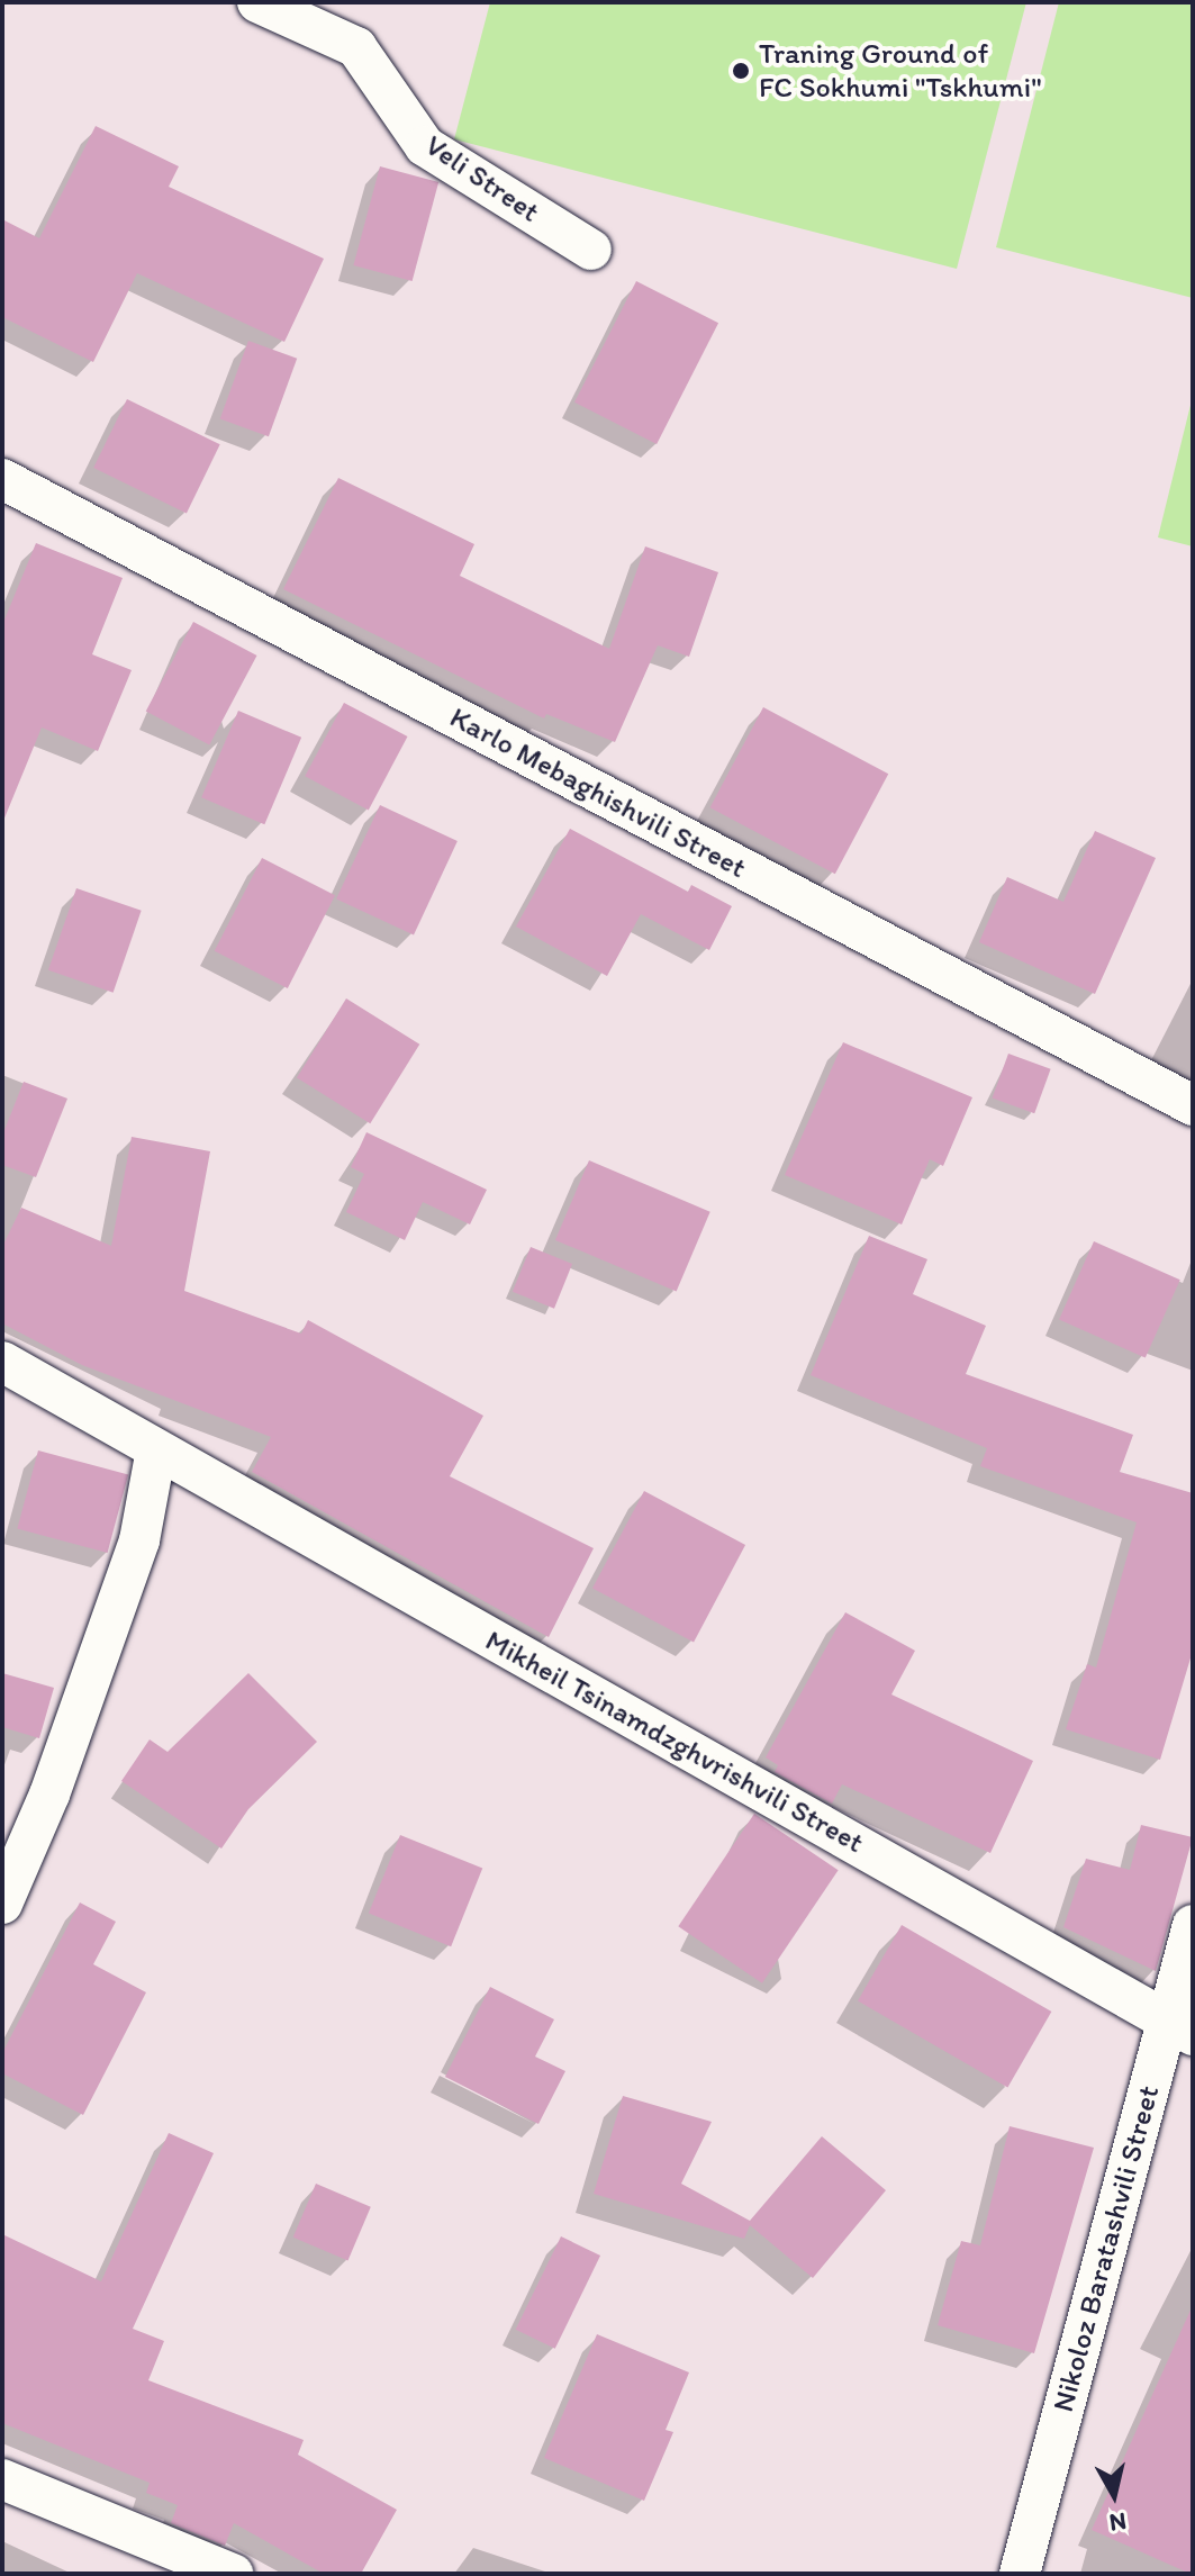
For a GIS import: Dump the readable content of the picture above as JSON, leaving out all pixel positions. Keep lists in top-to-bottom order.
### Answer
{
  "streets": {
    "street": [
      "Veli Street",
      "Karlo Mebaghishvili Street",
      "Mikheil Tsinamdzghvrishvili Street",
      "Nikoloz Baratashvili Street"
    ]
  },
  "crossings": [
    ["Mikheil Tsinamdzghvrishvili Street", "Nikoloz Baratashvili Street"]
  ],
  "places": ["Traning Ground of FC Sokhumi \"Tskhumi\""],
  "north": "bottom"
}
